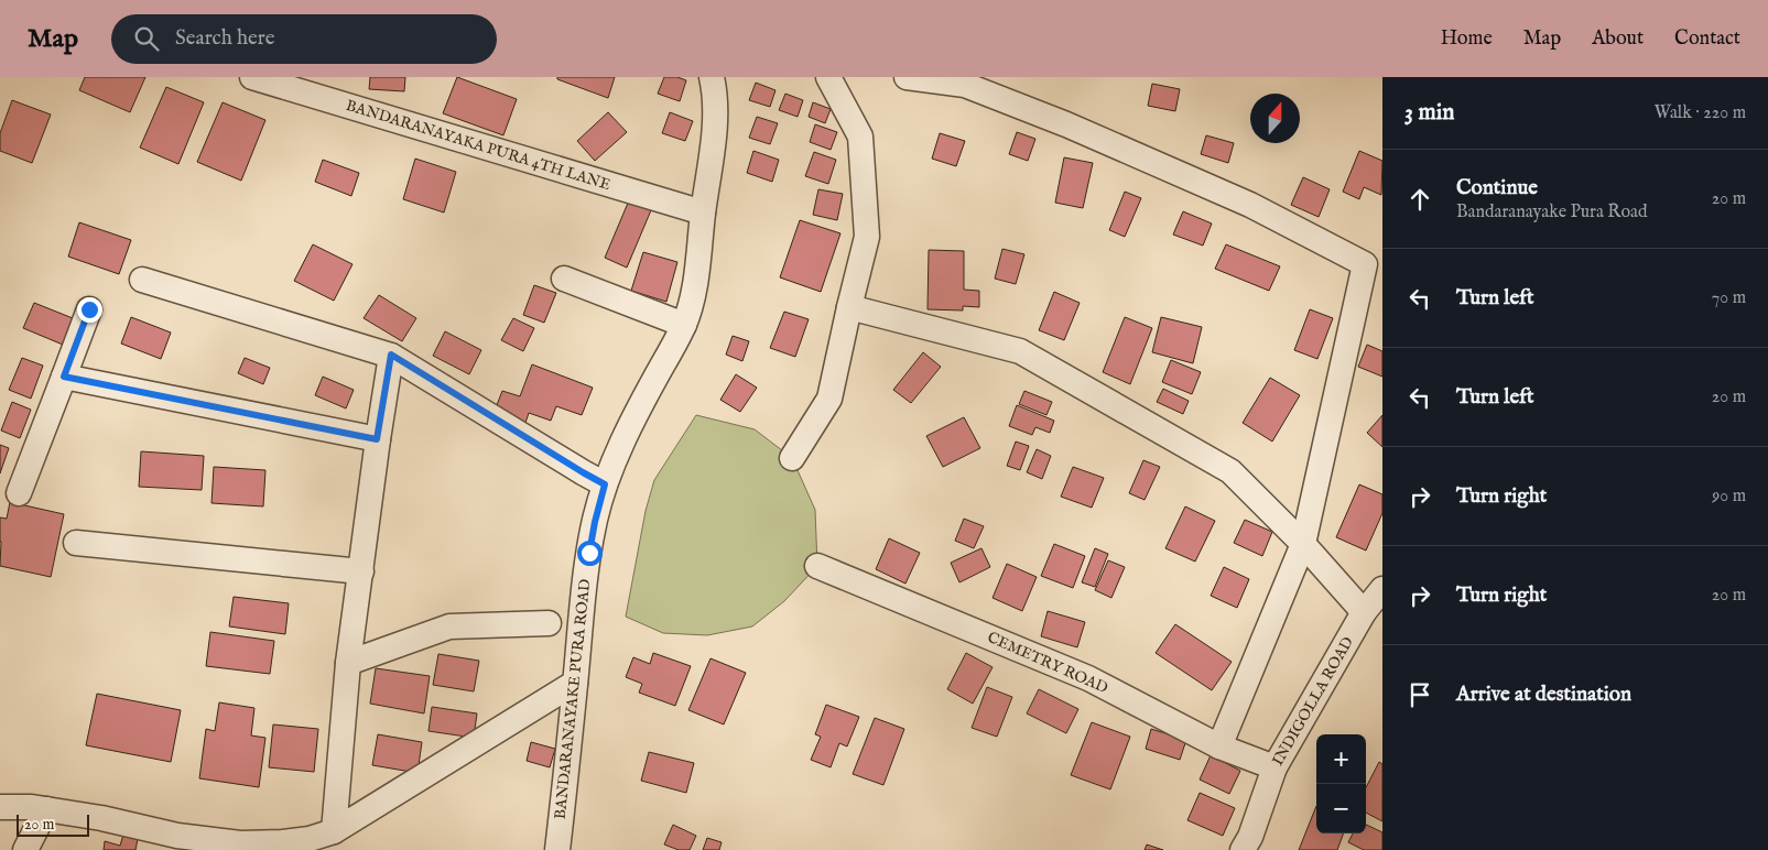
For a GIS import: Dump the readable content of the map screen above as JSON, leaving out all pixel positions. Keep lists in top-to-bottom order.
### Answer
{
  "streets": {
    "street": [
      "BANDARANAYAKA PURA 4TH LANE",
      "CEMETRY ROAD",
      "BANDARANAYAKE PURA ROAD",
      "INDIGOLLA ROAD"
    ]
  },
  "crossings": [
    ["BANDARANAYAKA PURA 4TH LANE", "BANDARANAYAKE PURA ROAD"],
    ["CEMETRY ROAD", "INDIGOLLA ROAD"]
  ],
  "scale_bar": "20 m",
  "north": "top",
  "page": {
    "header": "Map",
    "search": "Search here",
    "nav": [
      "Home",
      "Map",
      "About",
      "Contact"
    ],
    "heading": ["3 min", "Walk · 220 m"],
    "list": [
      ["Continue", "Bandaranayake Pura Road", "20 m"],
      ["Turn left", "70 m"],
      ["Turn left", "20 m"],
      ["Turn right", "90 m"],
      ["Turn right", "20 m"],
      "Arrive at destination"
    ],
    "map_buttons": ["+", "−"],
    "scale": "20 m"
  }
}
